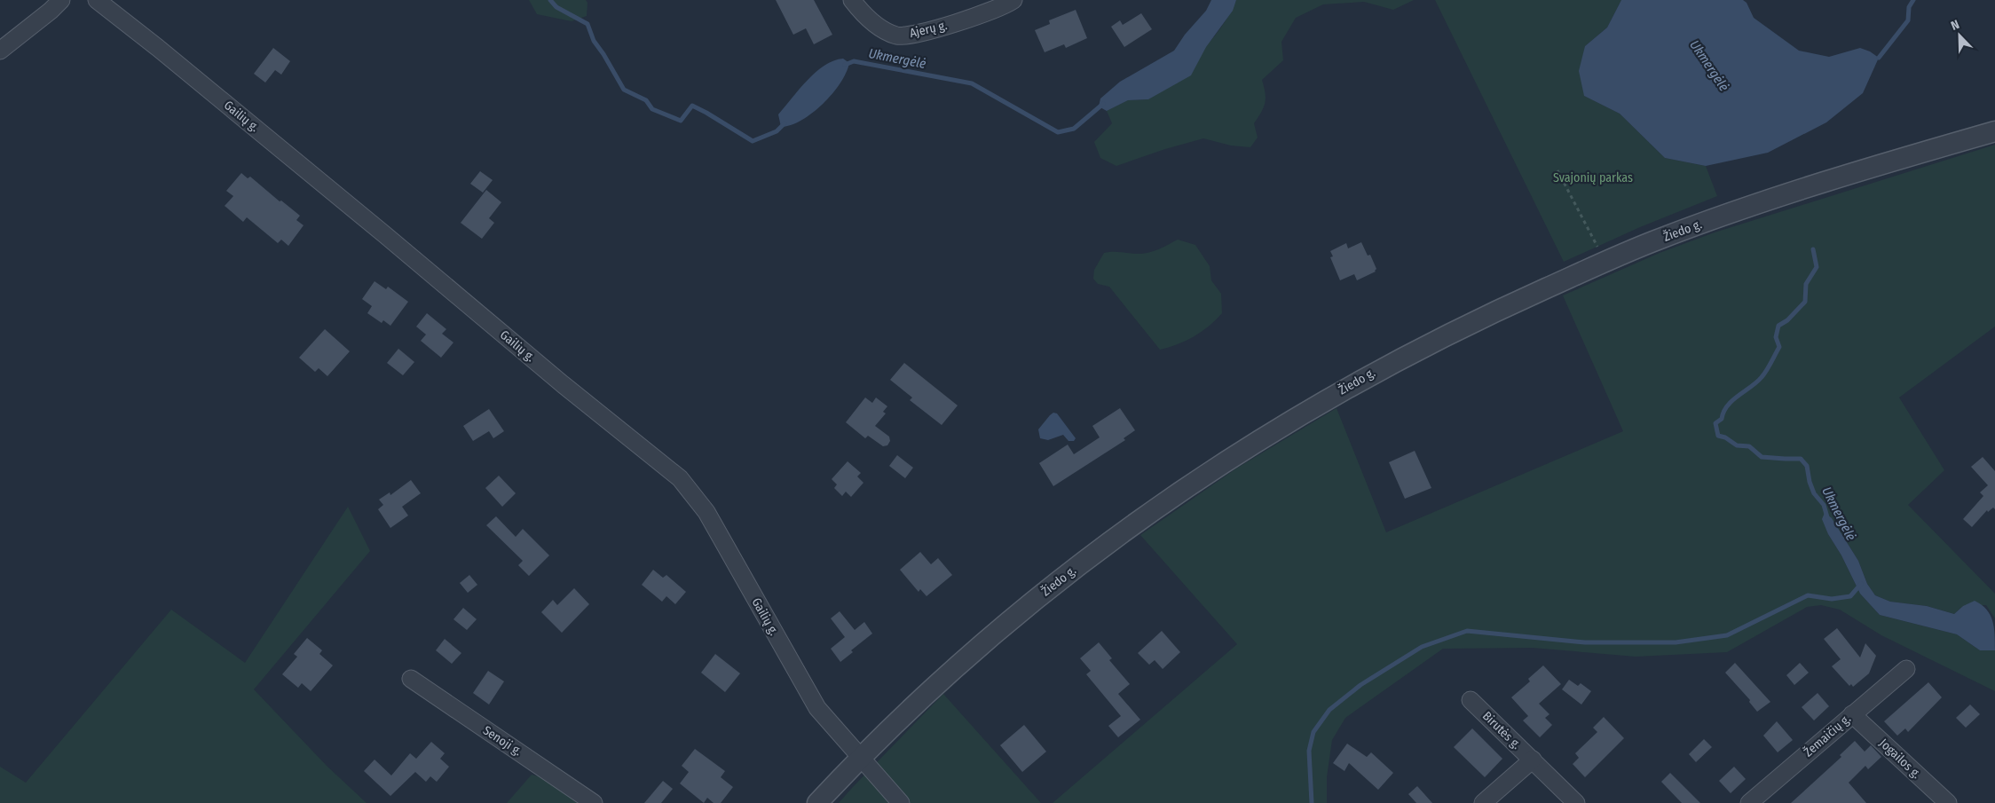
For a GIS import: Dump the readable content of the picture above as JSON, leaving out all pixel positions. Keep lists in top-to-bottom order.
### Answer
{
  "streets": {
    "street": [
      "Ajerų g.",
      "Gailių g.",
      "Žiedo g.",
      "Birutės g.",
      "Žemaičių g.",
      "Senoji g.",
      "Jogailos g."
    ]
  },
  "crossings": [
    ["Gailių g.", "Žiedo g."],
    ["Žemaičių g.", "Jogailos g."]
  ],
  "water": ["Ukmergėlė"],
  "parks": ["Svajonių parkas"],
  "north": "top left"
}
